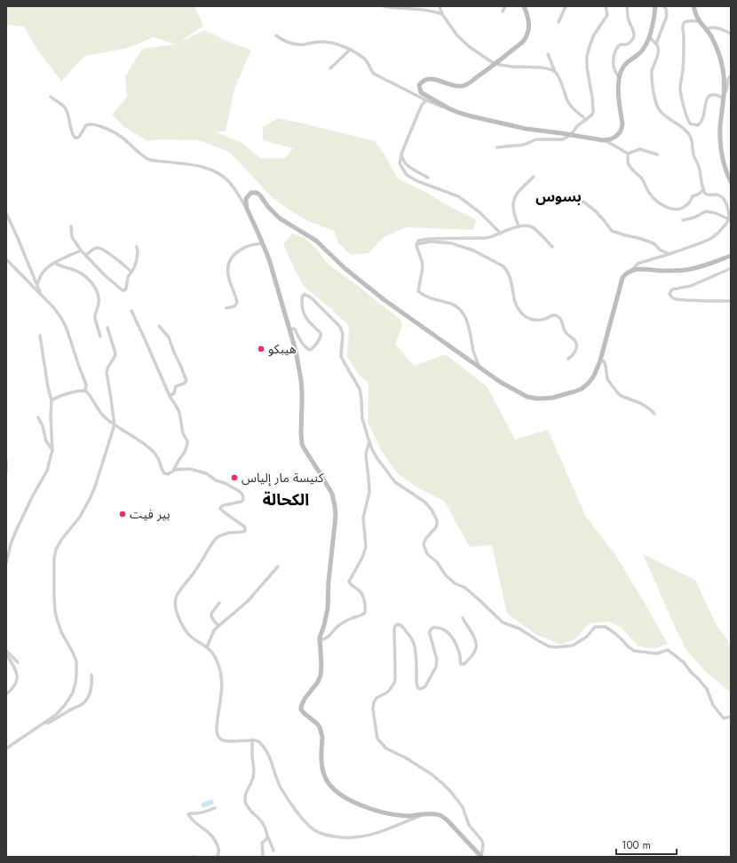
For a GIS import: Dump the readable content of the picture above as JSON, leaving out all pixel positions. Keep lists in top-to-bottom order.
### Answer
{
  "districts": ["بسوس", "الكحالة"],
  "places": ["هيبكو", "كنيسة مار إلياس", "بير فيت"],
  "scale_bar": "100 m"
}
